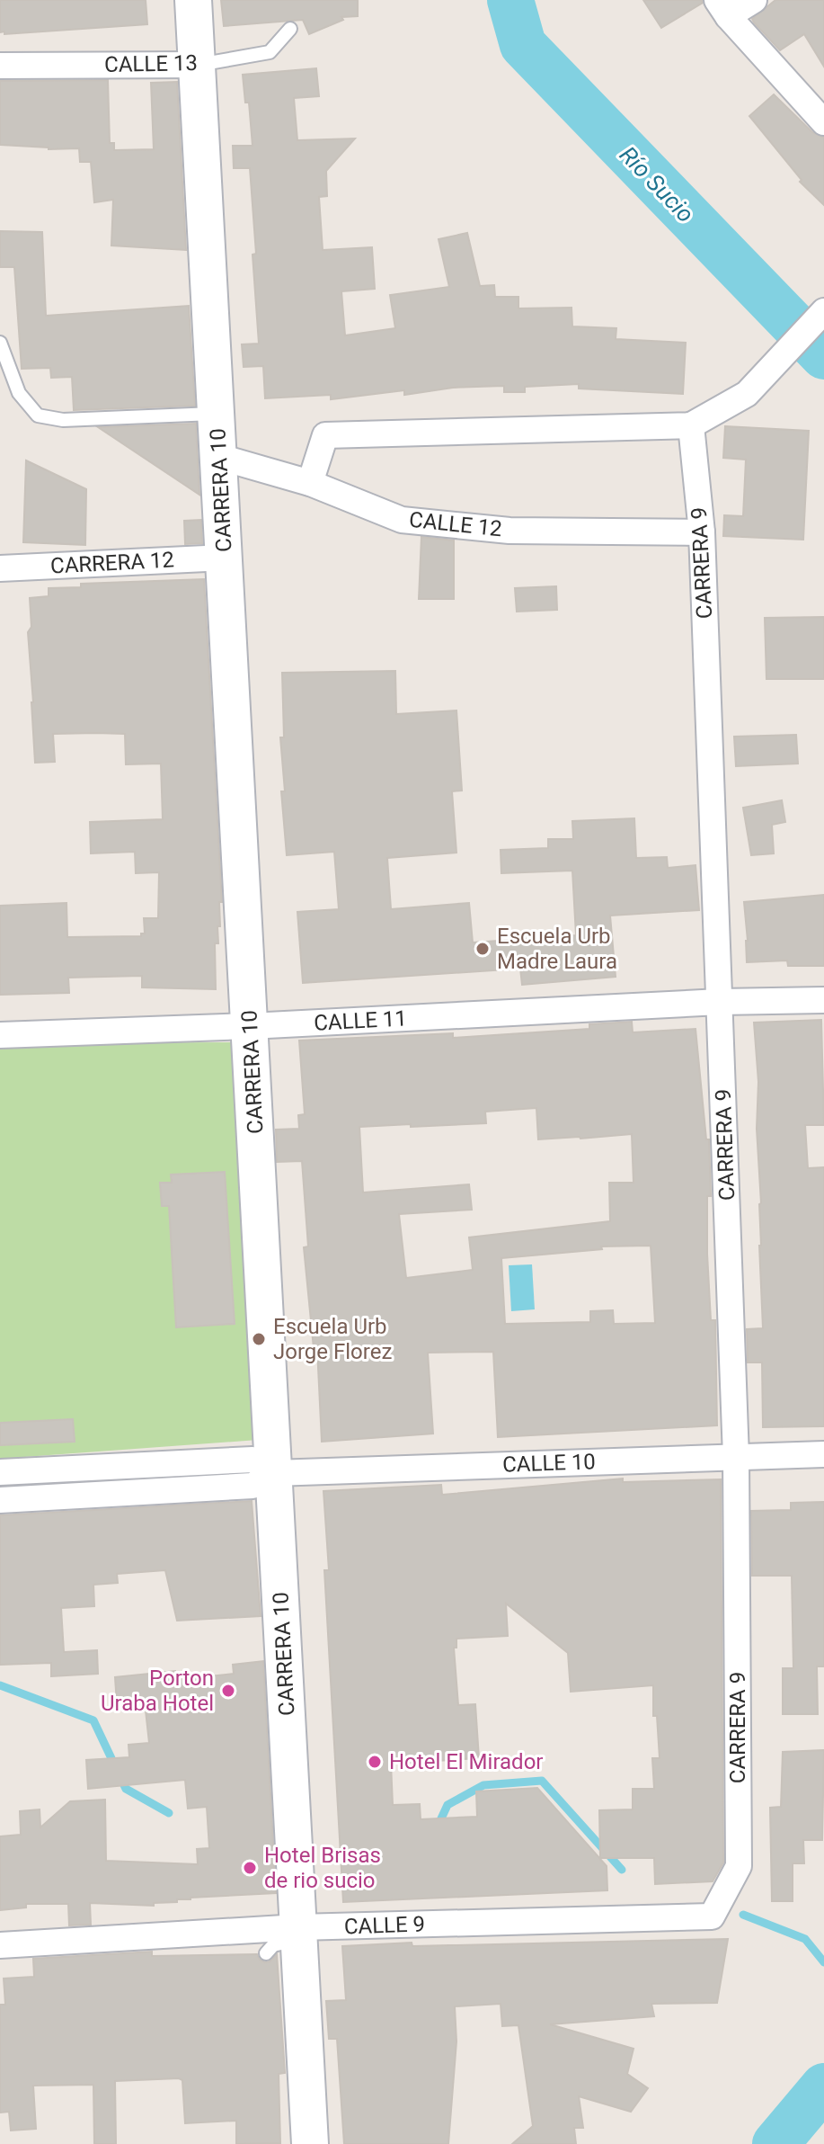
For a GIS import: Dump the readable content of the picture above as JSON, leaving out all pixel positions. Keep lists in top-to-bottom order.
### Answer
{
  "streets": {
    "main road": ["CARRERA 10"],
    "street": [
      "CALLE 13",
      "CALLE 12",
      "CARRERA 12",
      "CARRERA 9",
      "CALLE 11",
      "CALLE 10",
      "CALLE 9"
    ]
  },
  "crossings": [
    ["CALLE 13", "CARRERA 10"],
    ["CARRERA 10", "CALLE 12"],
    ["CARRERA 10", "CARRERA 12"],
    ["CARRERA 10", "CALLE 11"],
    ["CARRERA 10", "CALLE 10"],
    ["CARRERA 10", "CALLE 9"],
    ["CALLE 12", "CARRERA 9"],
    ["CARRERA 9", "CALLE 11"],
    ["CARRERA 9", "CALLE 10"],
    ["CARRERA 9", "CALLE 9"]
  ],
  "water": ["Río Sucio"],
  "places": [
    "Escuela Urb Madre Laura",
    "Escuela Urb Jorge Florez",
    "Porton Uraba Hotel",
    "Hotel El Mirador",
    "Hotel Brisas de rio sucio"
  ]
}
